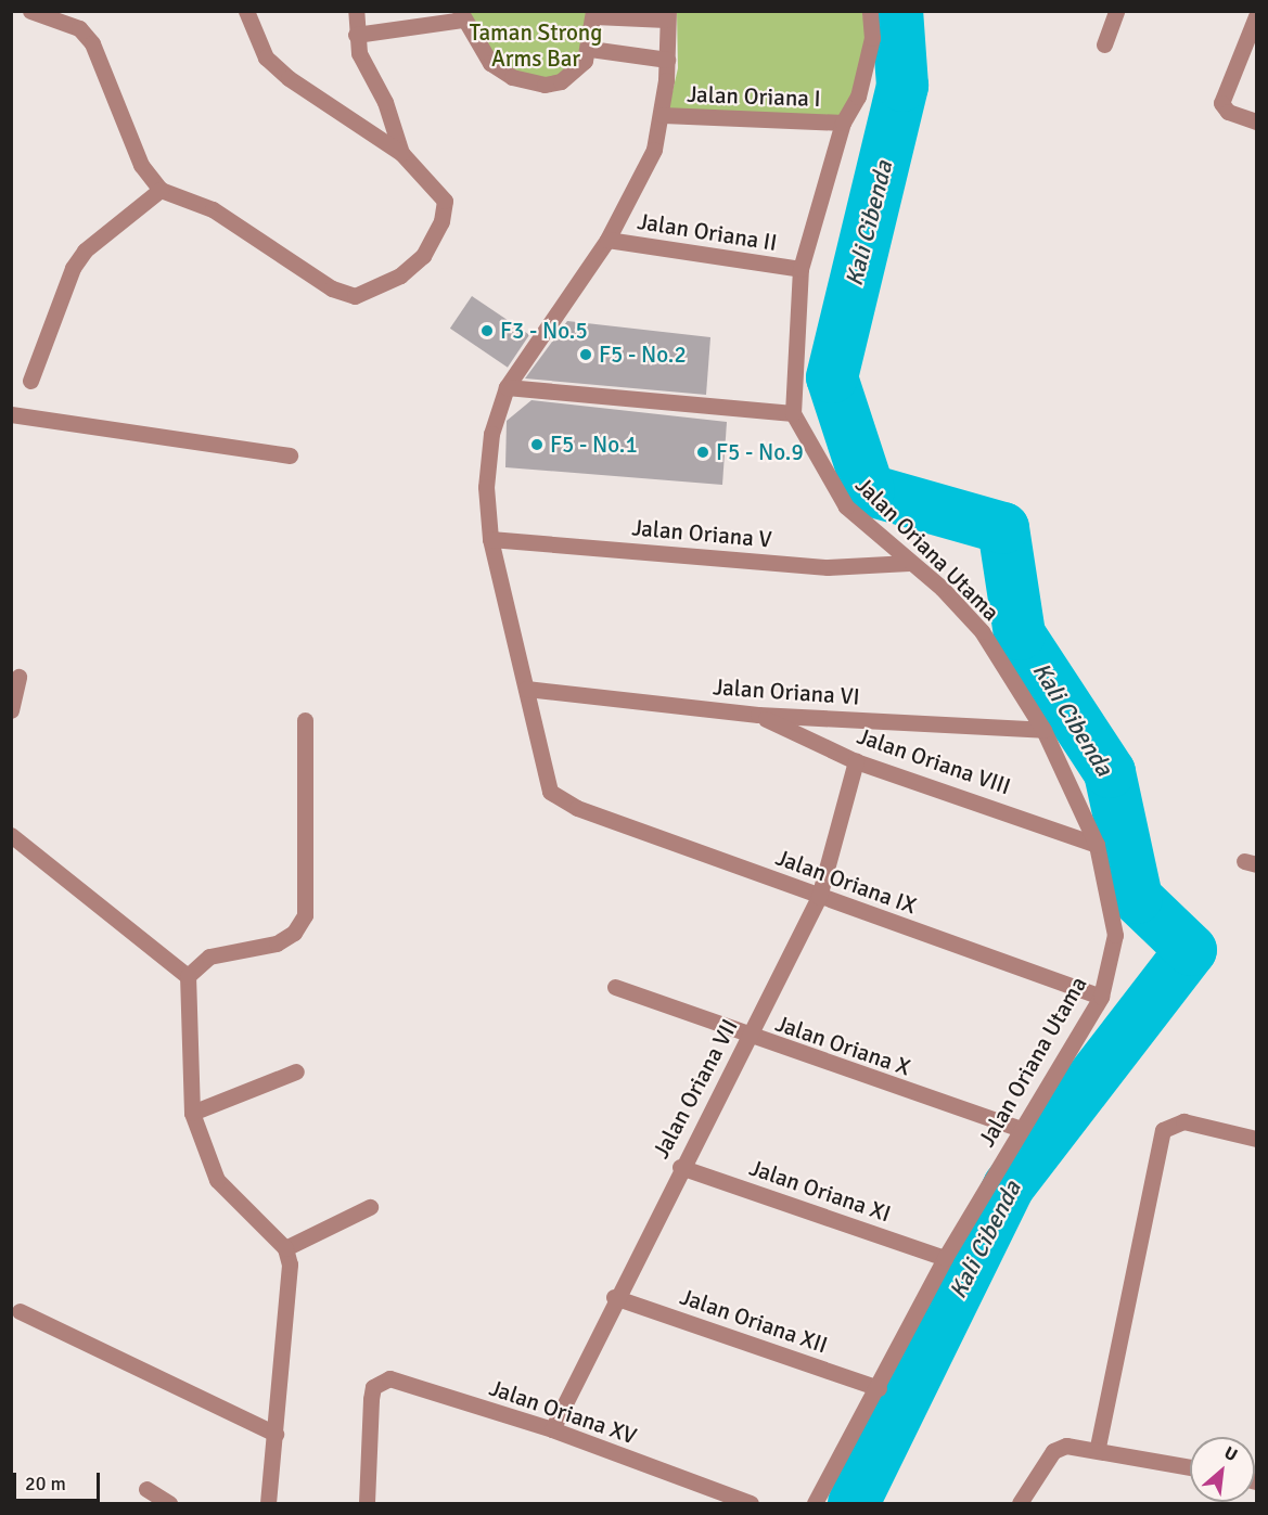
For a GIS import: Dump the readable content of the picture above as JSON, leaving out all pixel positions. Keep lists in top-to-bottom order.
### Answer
{
  "streets": {
    "street": [
      "Jalan Oriana I",
      "Jalan Oriana II",
      "Jalan Oriana V",
      "Jalan Oriana Utama",
      "Jalan Oriana VI",
      "Jalan Oriana VIII",
      "Jalan Oriana IX",
      "Jalan Oriana X",
      "Jalan Oriana VII",
      "Jalan Oriana XI",
      "Jalan Oriana XII",
      "Jalan Oriana XV"
    ]
  },
  "crossings": [
    ["Jalan Oriana V", "Jalan Oriana Utama"],
    ["Jalan Oriana Utama", "Jalan Oriana VI"],
    ["Jalan Oriana Utama", "Jalan Oriana VIII"],
    ["Jalan Oriana Utama", "Jalan Oriana IX"],
    ["Jalan Oriana Utama", "Jalan Oriana X"],
    ["Jalan Oriana Utama", "Jalan Oriana XI"],
    ["Jalan Oriana Utama", "Jalan Oriana XII"],
    ["Jalan Oriana VI", "Jalan Oriana VIII"],
    ["Jalan Oriana VI", "Jalan Oriana IX"],
    ["Jalan Oriana VIII", "Jalan Oriana VII"],
    ["Jalan Oriana IX", "Jalan Oriana VII"],
    ["Jalan Oriana X", "Jalan Oriana VII"],
    ["Jalan Oriana VII", "Jalan Oriana XI"],
    ["Jalan Oriana VII", "Jalan Oriana XII"],
    ["Jalan Oriana VII", "Jalan Oriana XV"]
  ],
  "water": ["Kali Cibenda"],
  "parks": ["Taman Strong Arms Bar"],
  "places": [
    "F3 - No.5",
    "F5 - No.2",
    "F5 - No.1",
    "F5 - No.9"
  ],
  "scale_bar": "20 m",
  "north": "top right"
}
